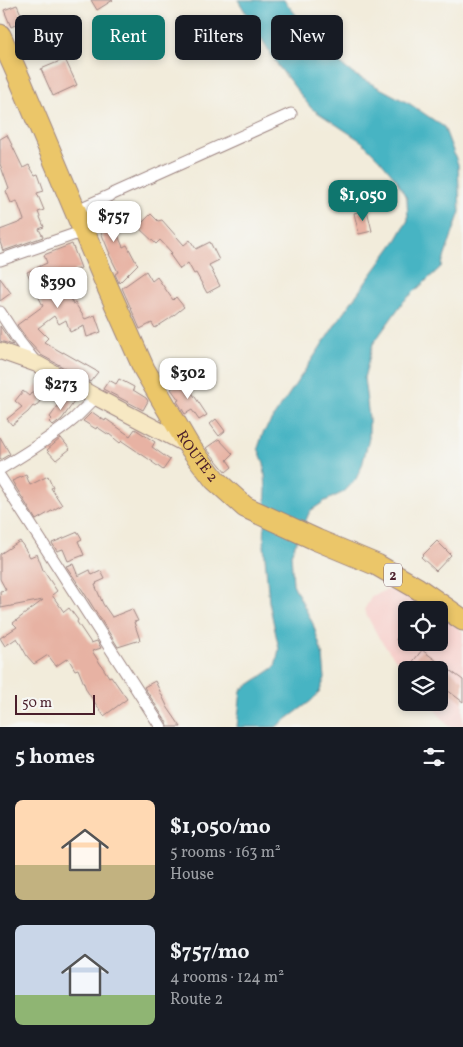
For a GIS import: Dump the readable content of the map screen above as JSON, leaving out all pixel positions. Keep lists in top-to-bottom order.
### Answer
{
  "streets": {
    "highway": ["ROUTE 2", "2"]
  },
  "scale_bar": "50 m",
  "page": {
    "chip": [
      "Buy",
      "Rent",
      "Filters",
      "New"
    ],
    "price": [
      "$1,050",
      "$757",
      "$390",
      "$302",
      "$273"
    ],
    "scale": "50 m",
    "heading": "5 homes",
    "list": [
      {
        "name": "$1,050/mo",
        "note": "5 rooms · 163 m² · House"
      },
      {
        "name": "$757/mo",
        "note": "4 rooms · 124 m² · Route 2"
      }
    ]
  }
}
